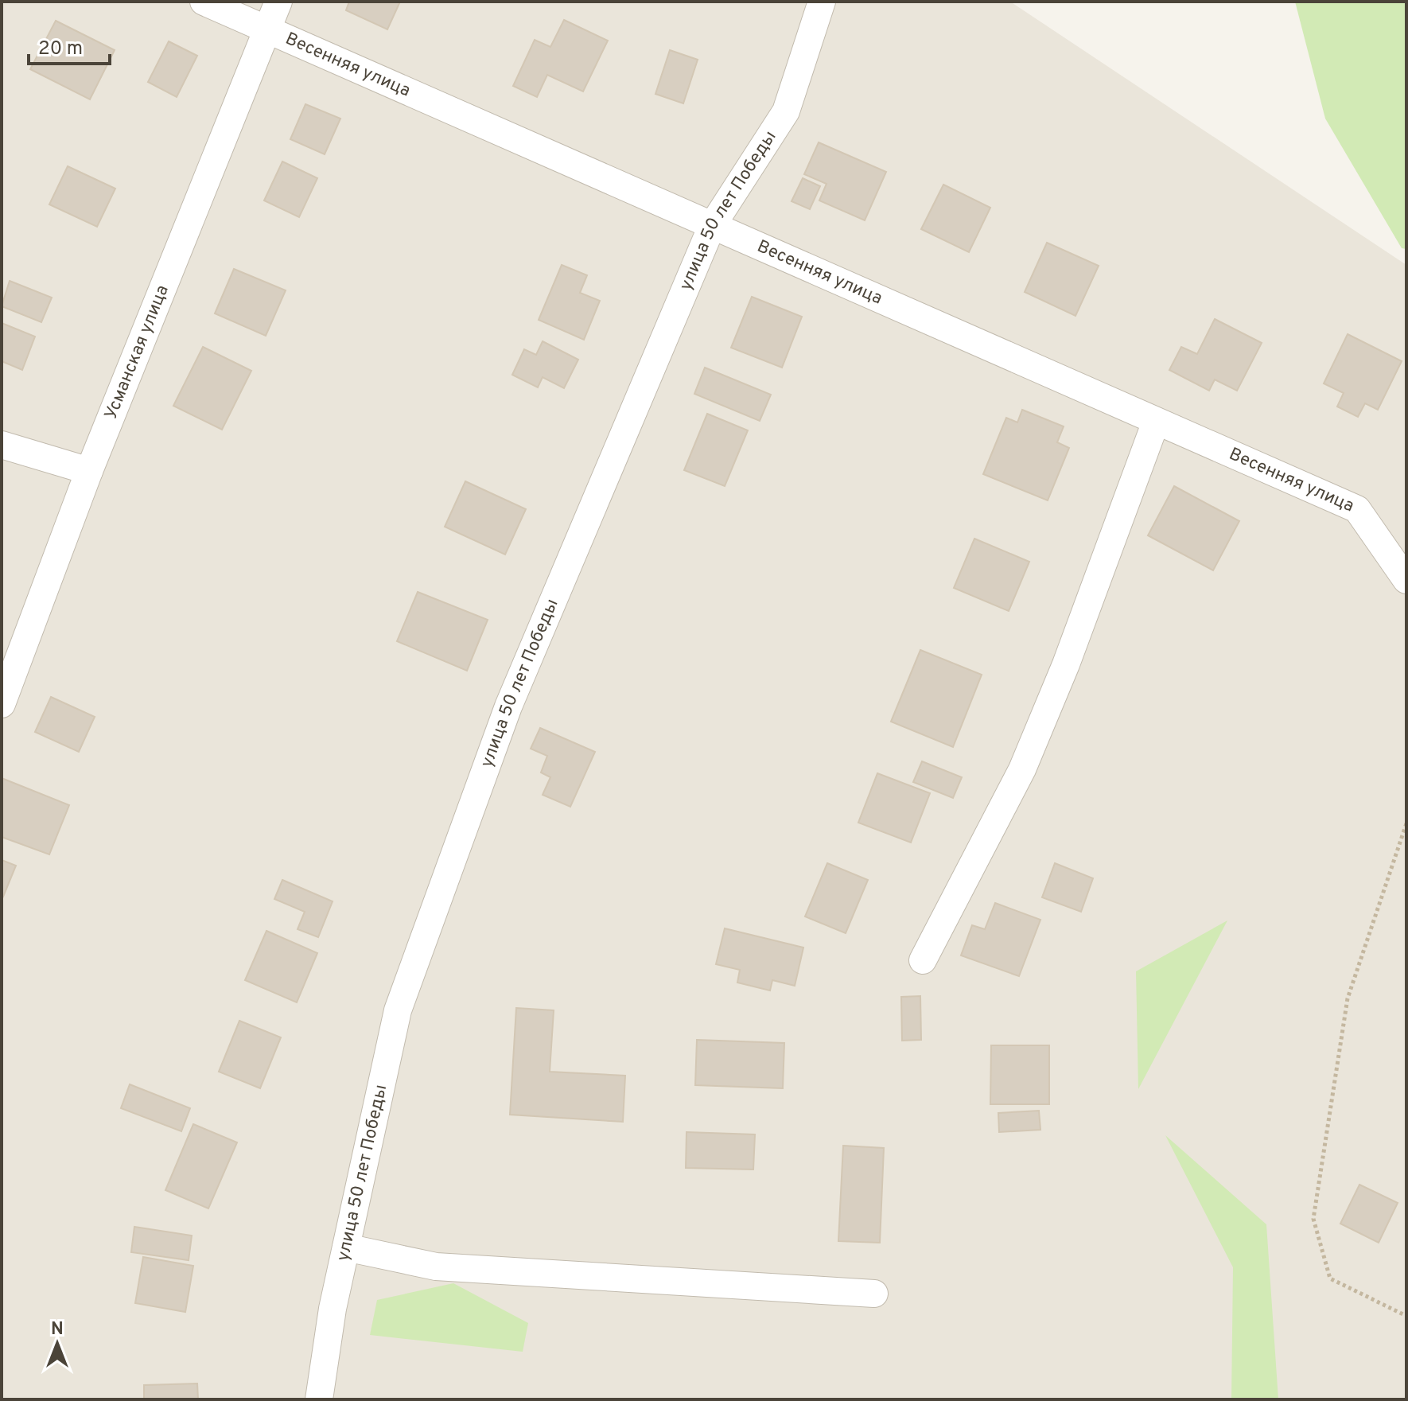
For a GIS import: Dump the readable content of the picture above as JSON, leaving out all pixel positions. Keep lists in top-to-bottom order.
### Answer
{
  "streets": {
    "street": ["Весенняя улица", "улица 50 лет Победы", "Усманская улица"]
  },
  "crossings": [
    ["Весенняя улица", "улица 50 лет Победы"],
    ["Весенняя улица", "Усманская улица"]
  ],
  "scale_bar": "20 m",
  "north": "top"
}
